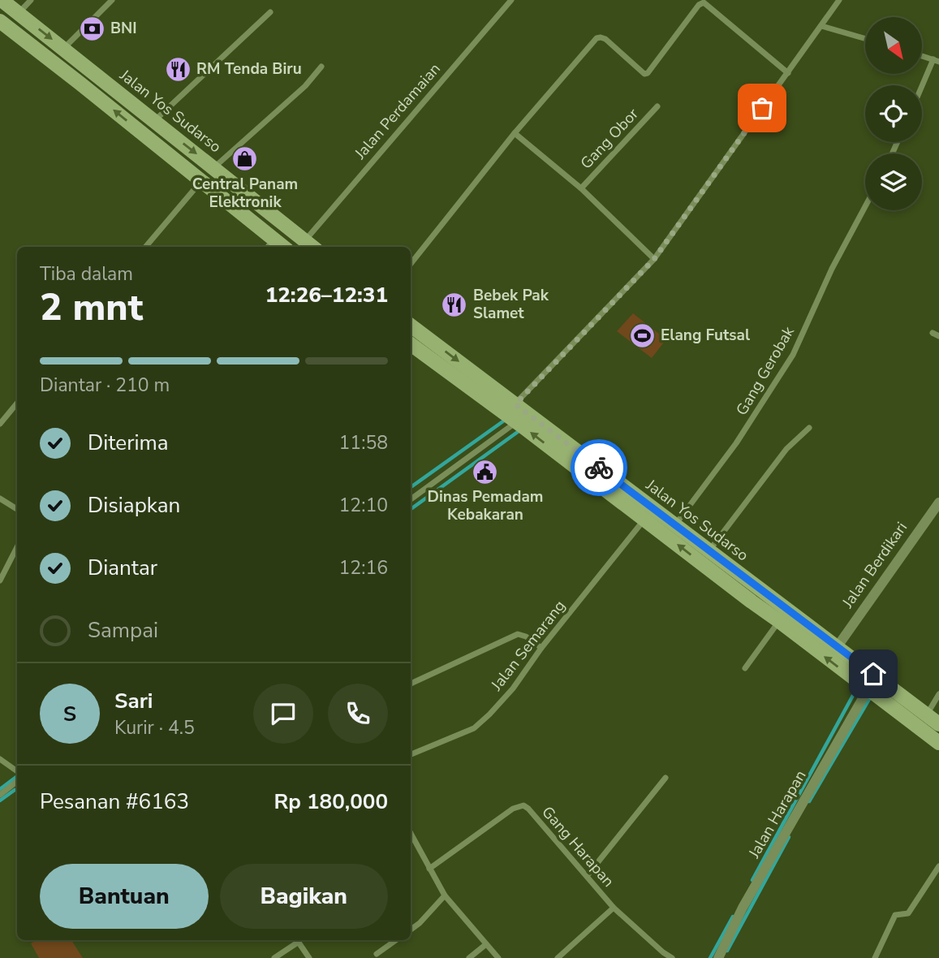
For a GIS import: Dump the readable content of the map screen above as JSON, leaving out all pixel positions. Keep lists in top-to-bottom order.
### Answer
{
  "streets": {
    "main road": ["Jalan Yos Sudarso"],
    "street": [
      "Jalan Perdamaian",
      "Gang Obor",
      "Gang Gerobak",
      "Jalan Berdikari",
      "Jalan Semarang",
      "Jalan Harapan",
      "Gang Harapan"
    ]
  },
  "crossings": [
    ["Jalan Yos Sudarso", "Jalan Perdamaian"],
    ["Jalan Yos Sudarso", "Gang Gerobak"],
    ["Jalan Yos Sudarso", "Jalan Berdikari"],
    ["Jalan Yos Sudarso", "Jalan Semarang"],
    ["Jalan Yos Sudarso", "Jalan Harapan"]
  ],
  "places": {
    "bank": ["BNI"],
    "restaurant": ["RM Tenda Biru", "Bebek Pak Slamet"],
    "shop": ["Central Panam Elektronik"],
    "sports": ["Elang Futsal"],
    "public building": ["Dinas Pemadam Kebakaran"]
  },
  "north": "bottom right",
  "page": {
    "heading": ["2 mnt", "Tiba dalam", "12:26–12:31"],
    "panel": [
      "Sari",
      "Kurir · 4.5",
      "Pesanan #6163",
      "Rp 180,000"
    ],
    "bar": "Diantar · 210 m",
    "list": [
      ["Diterima", "11:58"],
      ["Disiapkan", "12:10"],
      ["Diantar", "12:16"],
      "Sampai"
    ],
    "round": "S",
    "buttons": ["Bantuan", "Bagikan"]
  }
}
